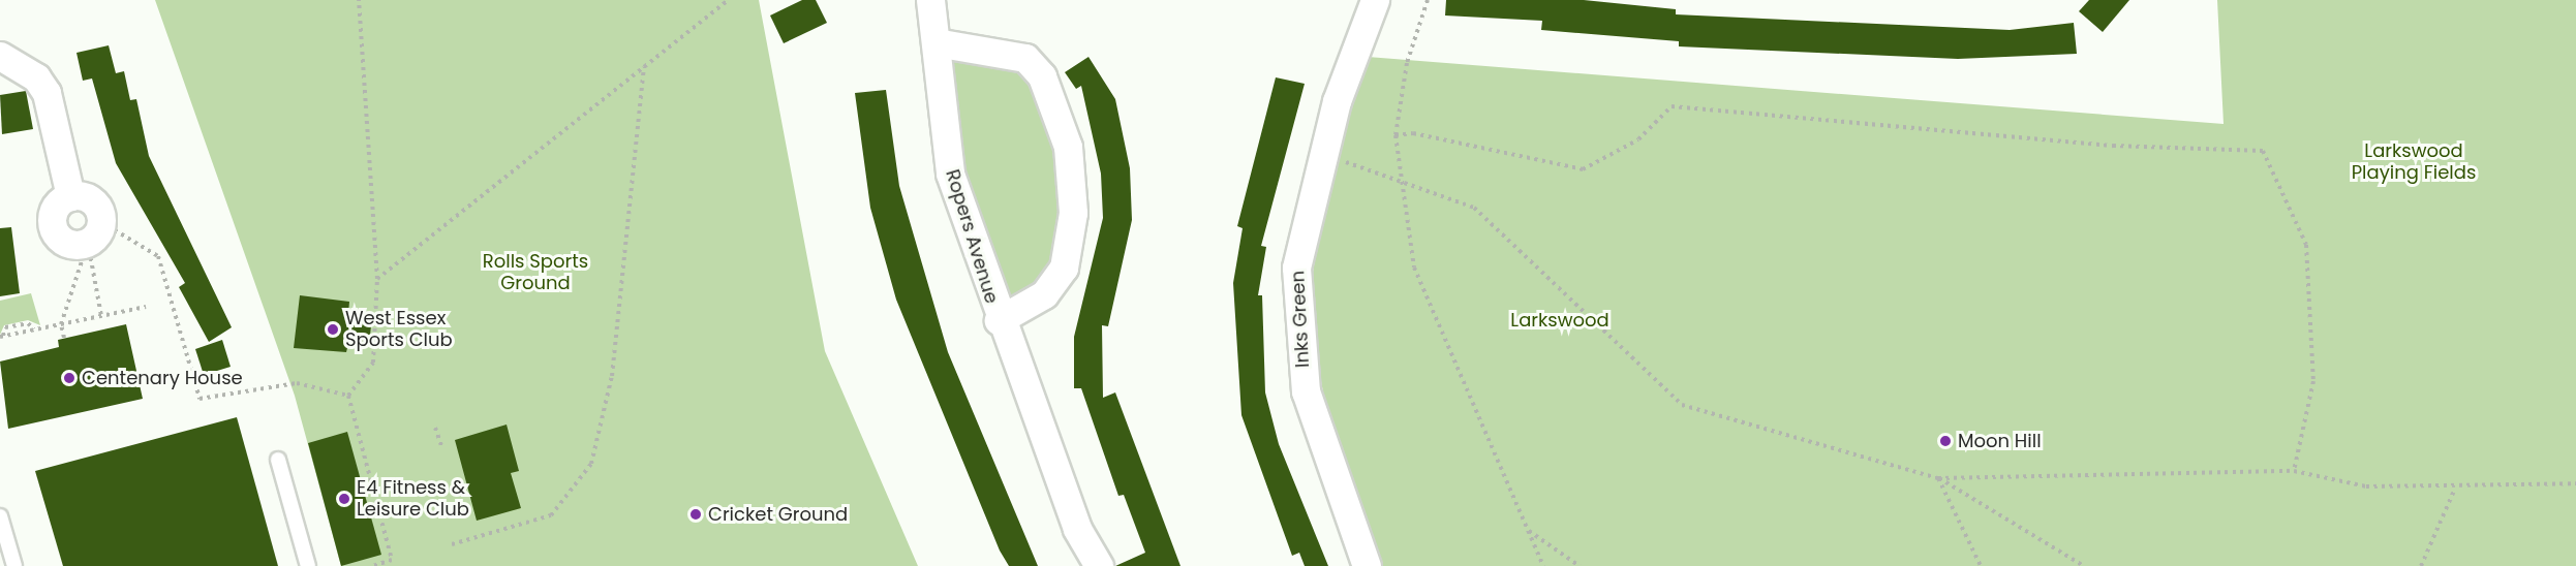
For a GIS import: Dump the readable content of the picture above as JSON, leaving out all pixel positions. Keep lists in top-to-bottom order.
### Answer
{
  "streets": {
    "street": ["Ropers Avenue", "Inks Green"]
  },
  "parks": ["Larkswood Playing Fields", "Rolls Sports Ground", "Larkswood"],
  "places": [
    "West Essex Sports Club",
    "Centenary House",
    "Moon Hill",
    "E4 Fitness & Leisure Club",
    "Cricket Ground"
  ]
}
